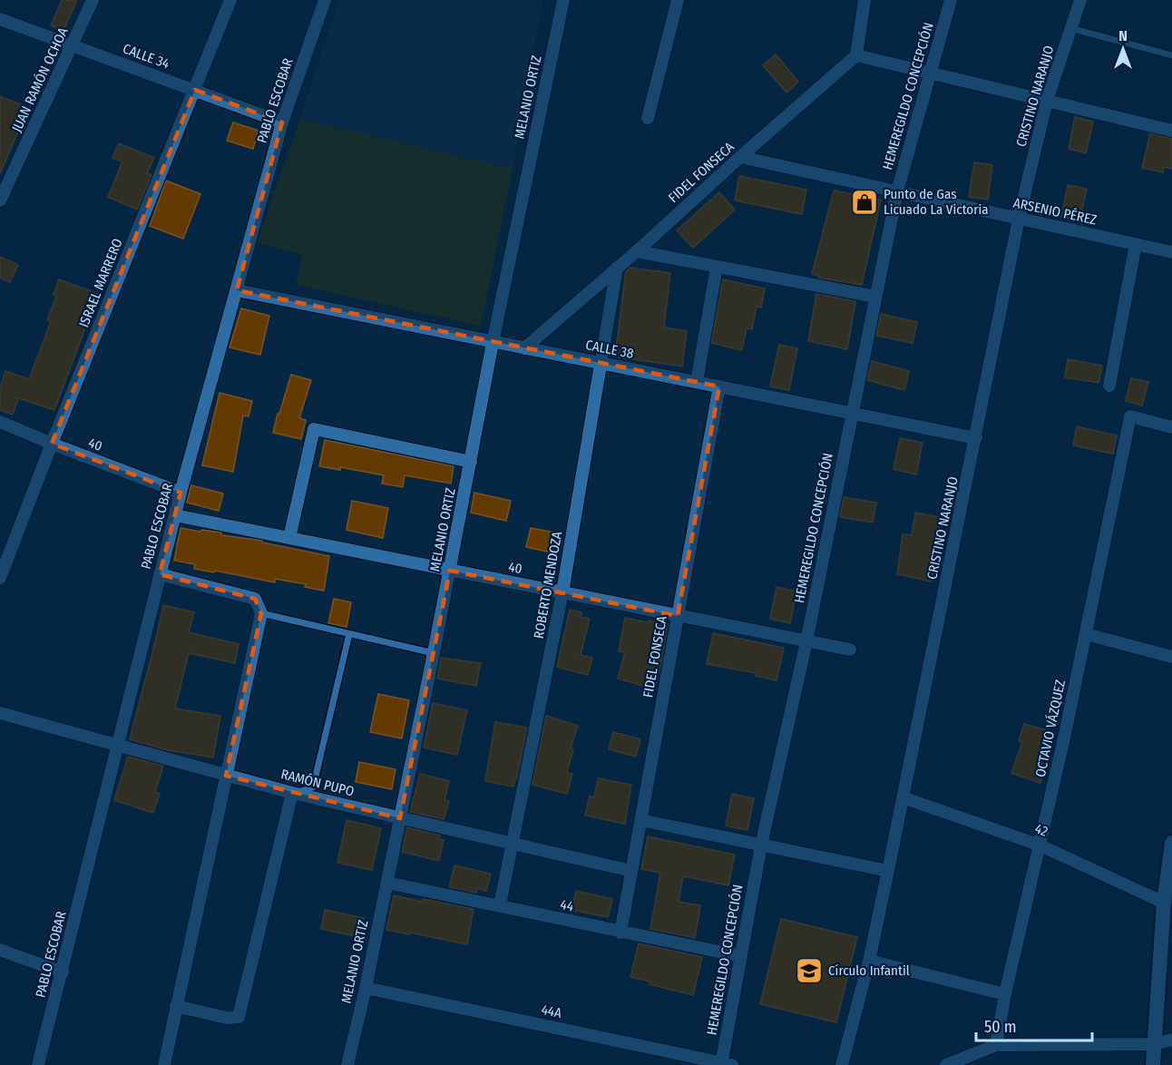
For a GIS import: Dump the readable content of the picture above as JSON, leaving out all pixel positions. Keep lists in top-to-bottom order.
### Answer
{
  "streets": {
    "street": [
      "CALLE 34",
      "JUAN RAMÓN OCHOA",
      "HEMEREGILDO CONCEPCIÓN",
      "CRISTINO NARANJO",
      "MELANIO ORTIZ",
      "PABLO ESCOBAR",
      "FIDEL FONSECA",
      "ARSENIO PÉREZ",
      "ISRAEL MARRERO",
      "CALLE 38",
      "40",
      "ROBERTO MENDOZA",
      "OCTAVIO VÁZQUEZ",
      "RAMÓN PUPO",
      "42",
      "44",
      "44A"
    ]
  },
  "crossings": [
    ["CALLE 34", "JUAN RAMÓN OCHOA"],
    ["CALLE 34", "PABLO ESCOBAR"],
    ["CALLE 34", "ISRAEL MARRERO"],
    ["HEMEREGILDO CONCEPCIÓN", "ARSENIO PÉREZ"],
    ["HEMEREGILDO CONCEPCIÓN", "CALLE 38"],
    ["HEMEREGILDO CONCEPCIÓN", "40"],
    ["HEMEREGILDO CONCEPCIÓN", "44"],
    ["HEMEREGILDO CONCEPCIÓN", "44A"],
    ["CRISTINO NARANJO", "ARSENIO PÉREZ"],
    ["CRISTINO NARANJO", "CALLE 38"],
    ["CRISTINO NARANJO", "42"],
    ["MELANIO ORTIZ", "CALLE 38"],
    ["MELANIO ORTIZ", "40"],
    ["MELANIO ORTIZ", "RAMÓN PUPO"],
    ["MELANIO ORTIZ", "44"],
    ["MELANIO ORTIZ", "44A"],
    ["PABLO ESCOBAR", "CALLE 38"],
    ["PABLO ESCOBAR", "40"],
    ["PABLO ESCOBAR", "RAMÓN PUPO"],
    ["FIDEL FONSECA", "ARSENIO PÉREZ"],
    ["FIDEL FONSECA", "CALLE 38"],
    ["FIDEL FONSECA", "40"],
    ["FIDEL FONSECA", "ROBERTO MENDOZA"],
    ["FIDEL FONSECA", "RAMÓN PUPO"],
    ["FIDEL FONSECA", "44"],
    ["ISRAEL MARRERO", "40"],
    ["CALLE 38", "ROBERTO MENDOZA"],
    ["40", "ROBERTO MENDOZA"],
    ["ROBERTO MENDOZA", "RAMÓN PUPO"],
    ["ROBERTO MENDOZA", "44"],
    ["OCTAVIO VÁZQUEZ", "42"]
  ],
  "places": {
    "shop": ["Punto de Gas Licuado La Victoria"],
    "school or university": ["Círculo Infantil"]
  },
  "scale_bar": "50 m",
  "north": "top"
}
